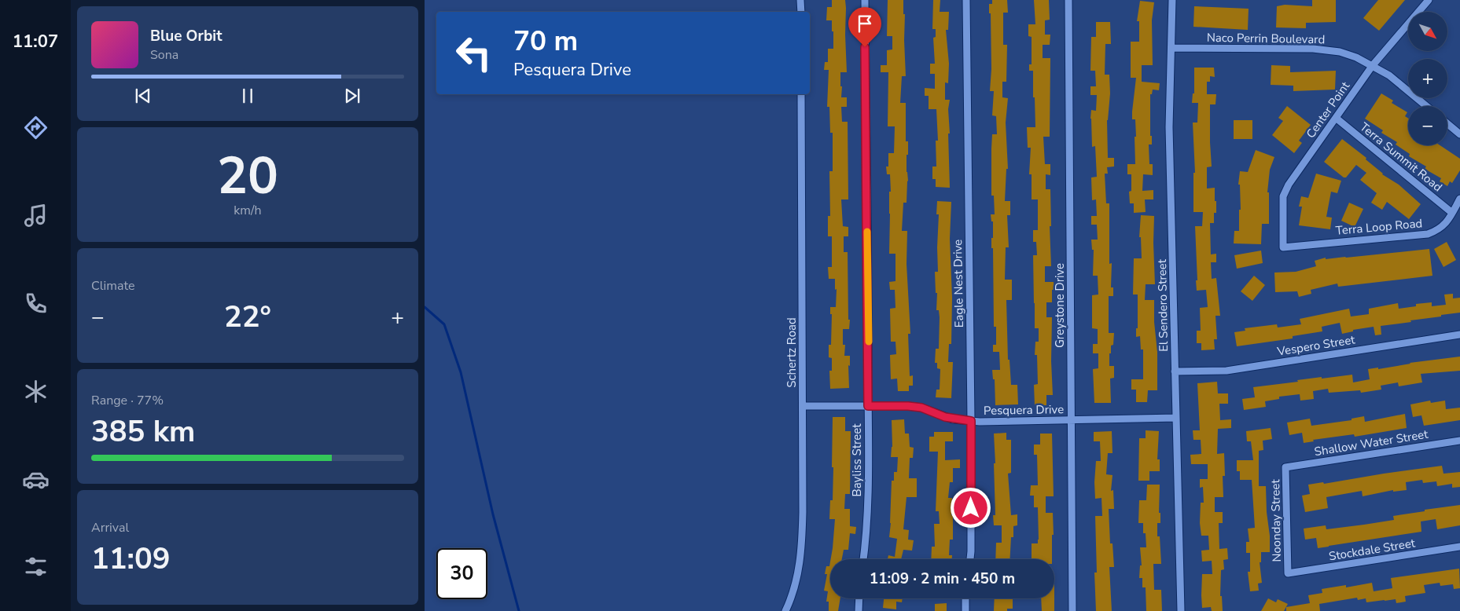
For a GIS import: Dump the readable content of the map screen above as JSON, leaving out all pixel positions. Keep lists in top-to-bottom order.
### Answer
{
  "streets": {
    "street": [
      "Naco Perrin Boulevard",
      "Center Point",
      "Terra Summit Road",
      "Terra Loop Road",
      "Eagle Nest Drive",
      "Greystone Drive",
      "El Sendero Street",
      "Vespero Street",
      "Schertz Road",
      "Pesquera Drive",
      "Shallow Water Street",
      "Bayliss Street",
      "Noonday Street",
      "Stockdale Street"
    ]
  },
  "crossings": [
    ["Naco Perrin Boulevard", "Center Point"],
    ["Naco Perrin Boulevard", "El Sendero Street"],
    ["Center Point", "Terra Summit Road"],
    ["Center Point", "Terra Loop Road"],
    ["Terra Summit Road", "Terra Loop Road"],
    ["Eagle Nest Drive", "Pesquera Drive"],
    ["Greystone Drive", "Pesquera Drive"],
    ["El Sendero Street", "Vespero Street"],
    ["El Sendero Street", "Pesquera Drive"],
    ["Schertz Road", "Pesquera Drive"],
    ["Pesquera Drive", "Bayliss Street"],
    ["Shallow Water Street", "Noonday Street"],
    ["Noonday Street", "Stockdale Street"]
  ],
  "north": "bottom right",
  "page": {
    "tabs": "11:07",
    "map_buttons": ["+", "−"],
    "turn": ["70 m", "Pesquera Drive"],
    "song": ["Blue Orbit", "Sona"],
    "tile": [
      ["20", "km/h"],
      "Climate",
      ["Range · 77%", "385 km"],
      ["Arrival", "11:09"]
    ],
    "heat": ["−", "22°", "+"],
    "limit": "30",
    "trip": "11:09 · 2 min · 450 m"
  }
}
